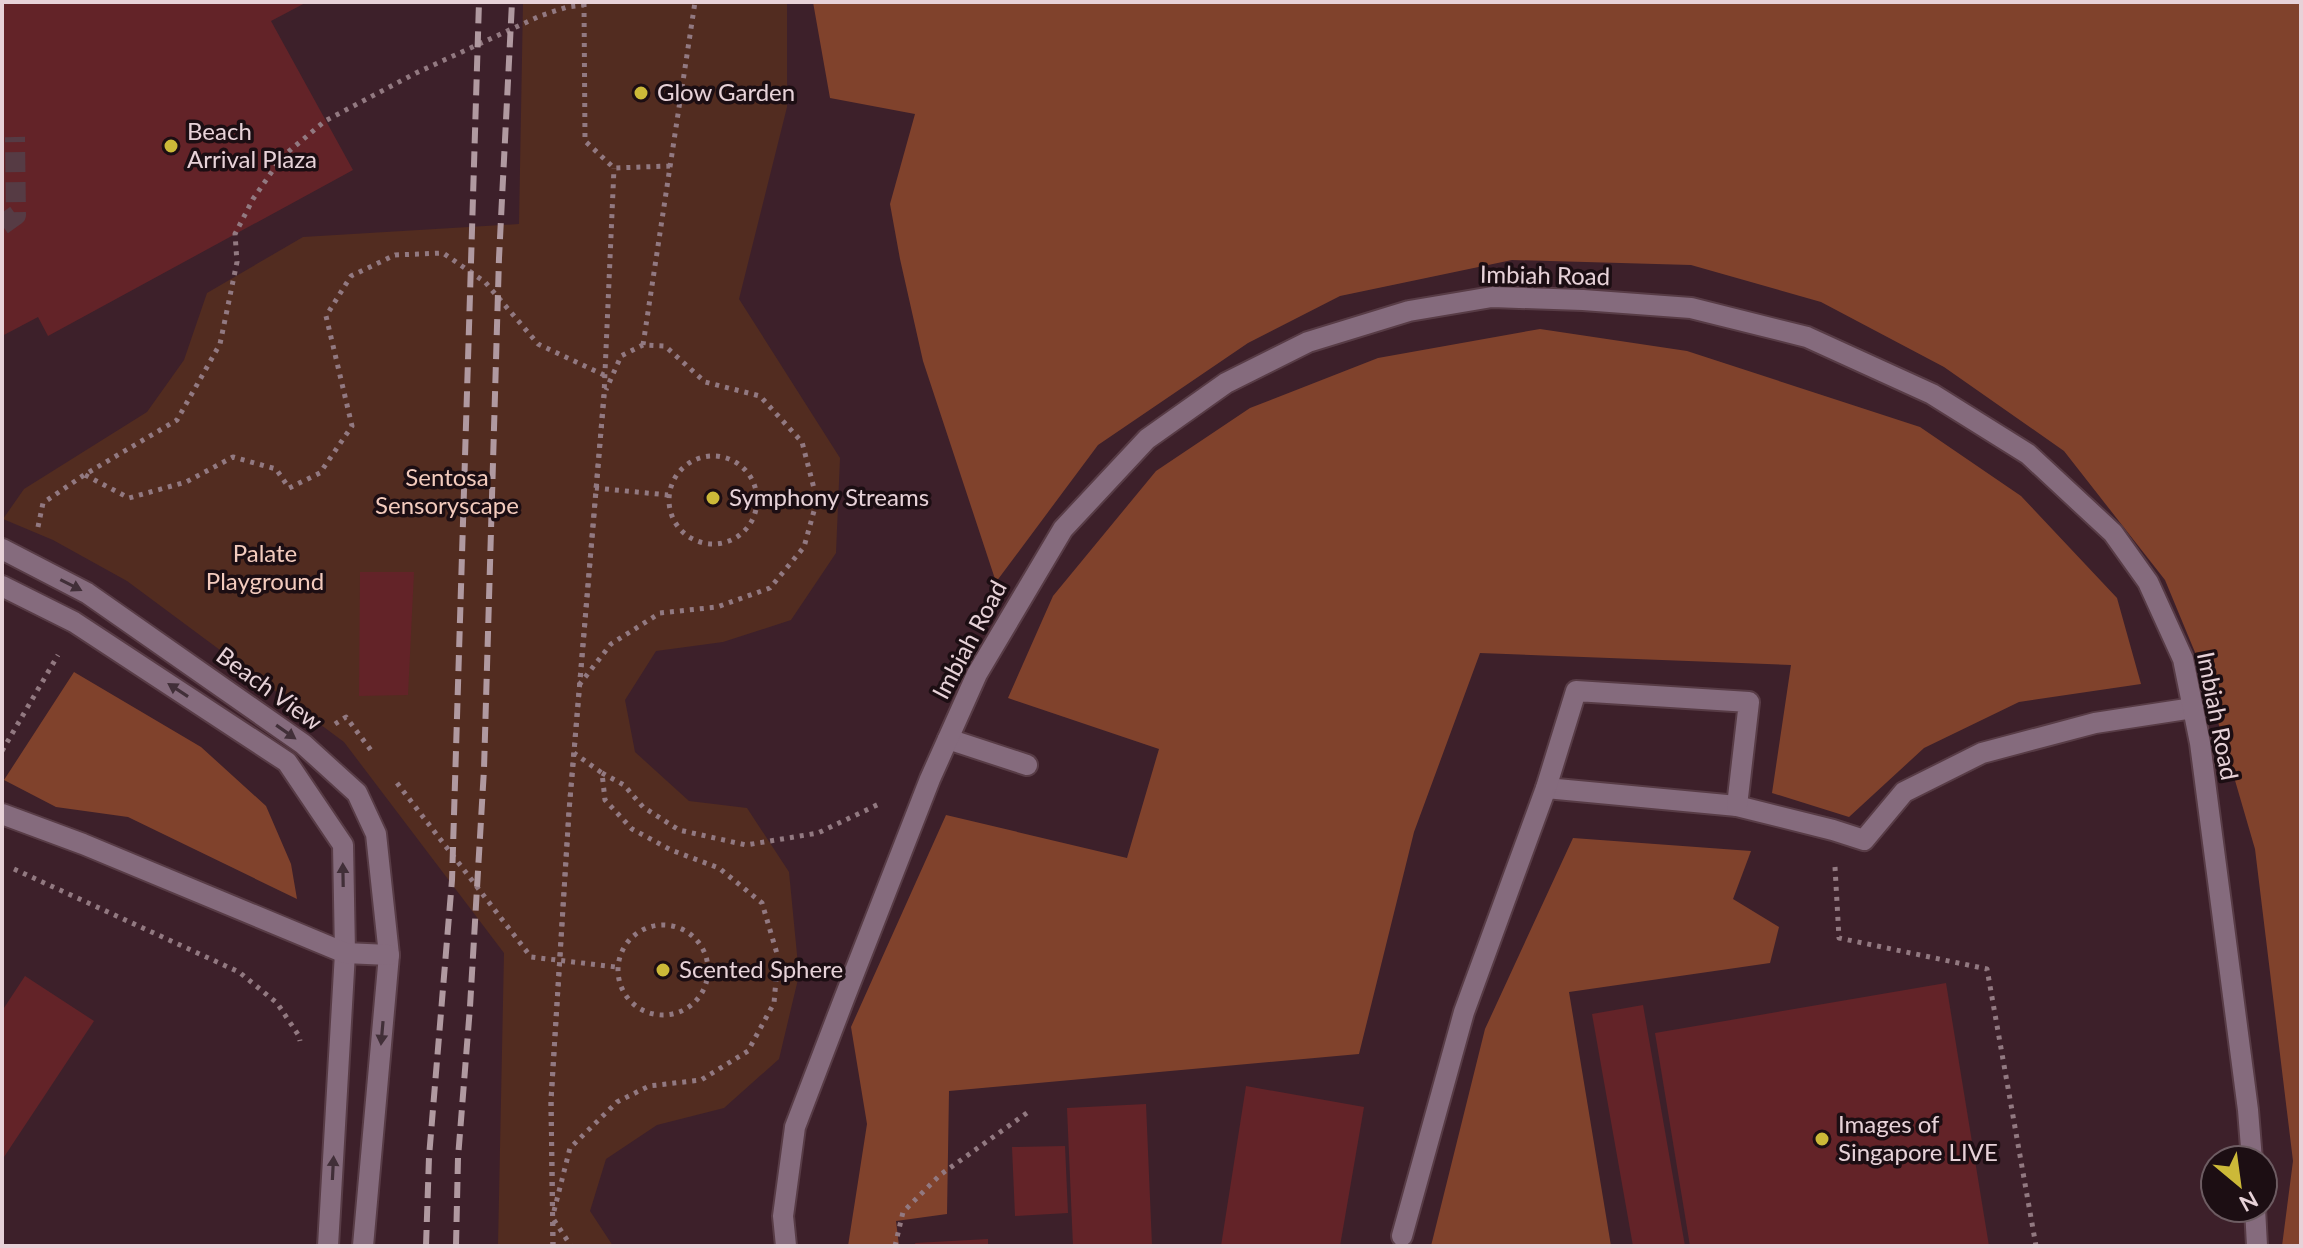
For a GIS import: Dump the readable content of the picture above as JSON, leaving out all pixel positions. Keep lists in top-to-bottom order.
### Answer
{
  "streets": {
    "lane": ["Imbiah Road", "Beach View"]
  },
  "parks": ["Sentosa Sensoryscape", "Palate Playground"],
  "places": [
    "Glow Garden",
    "Beach Arrival Plaza",
    "Symphony Streams",
    "Scented Sphere",
    "Images of Singapore LIVE"
  ],
  "north": "bottom right"
}
